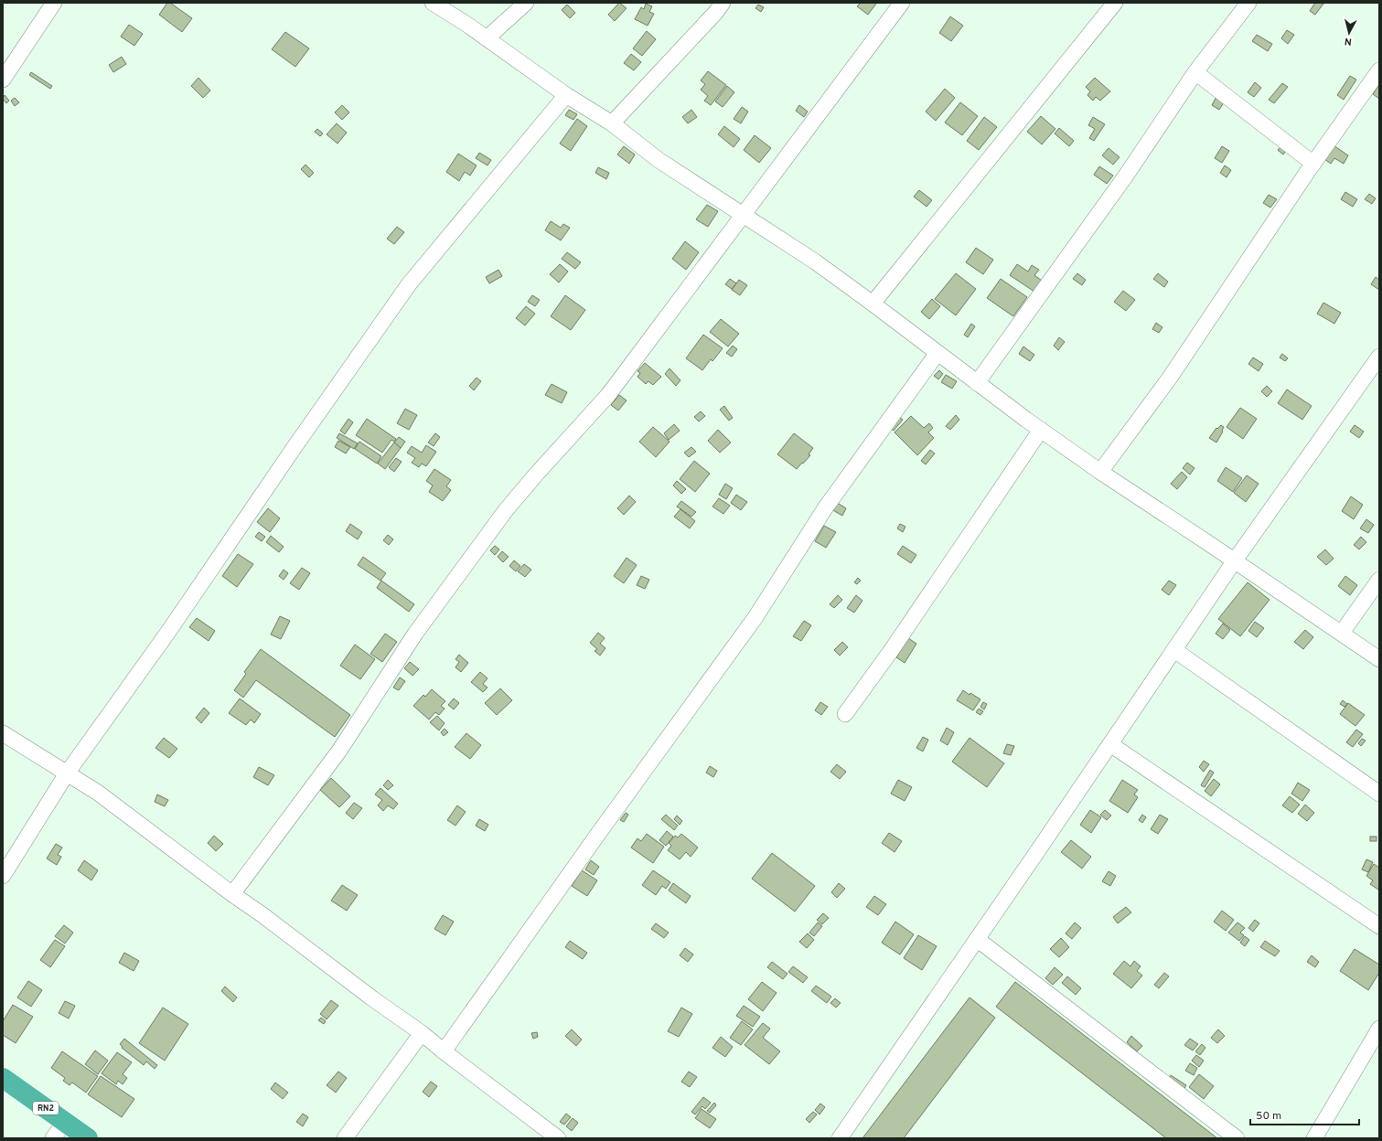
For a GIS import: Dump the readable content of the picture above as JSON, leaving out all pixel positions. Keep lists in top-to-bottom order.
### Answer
{
  "streets": {
    "highway": ["RN2"]
  },
  "scale_bar": "50 m",
  "north": "bottom"
}
